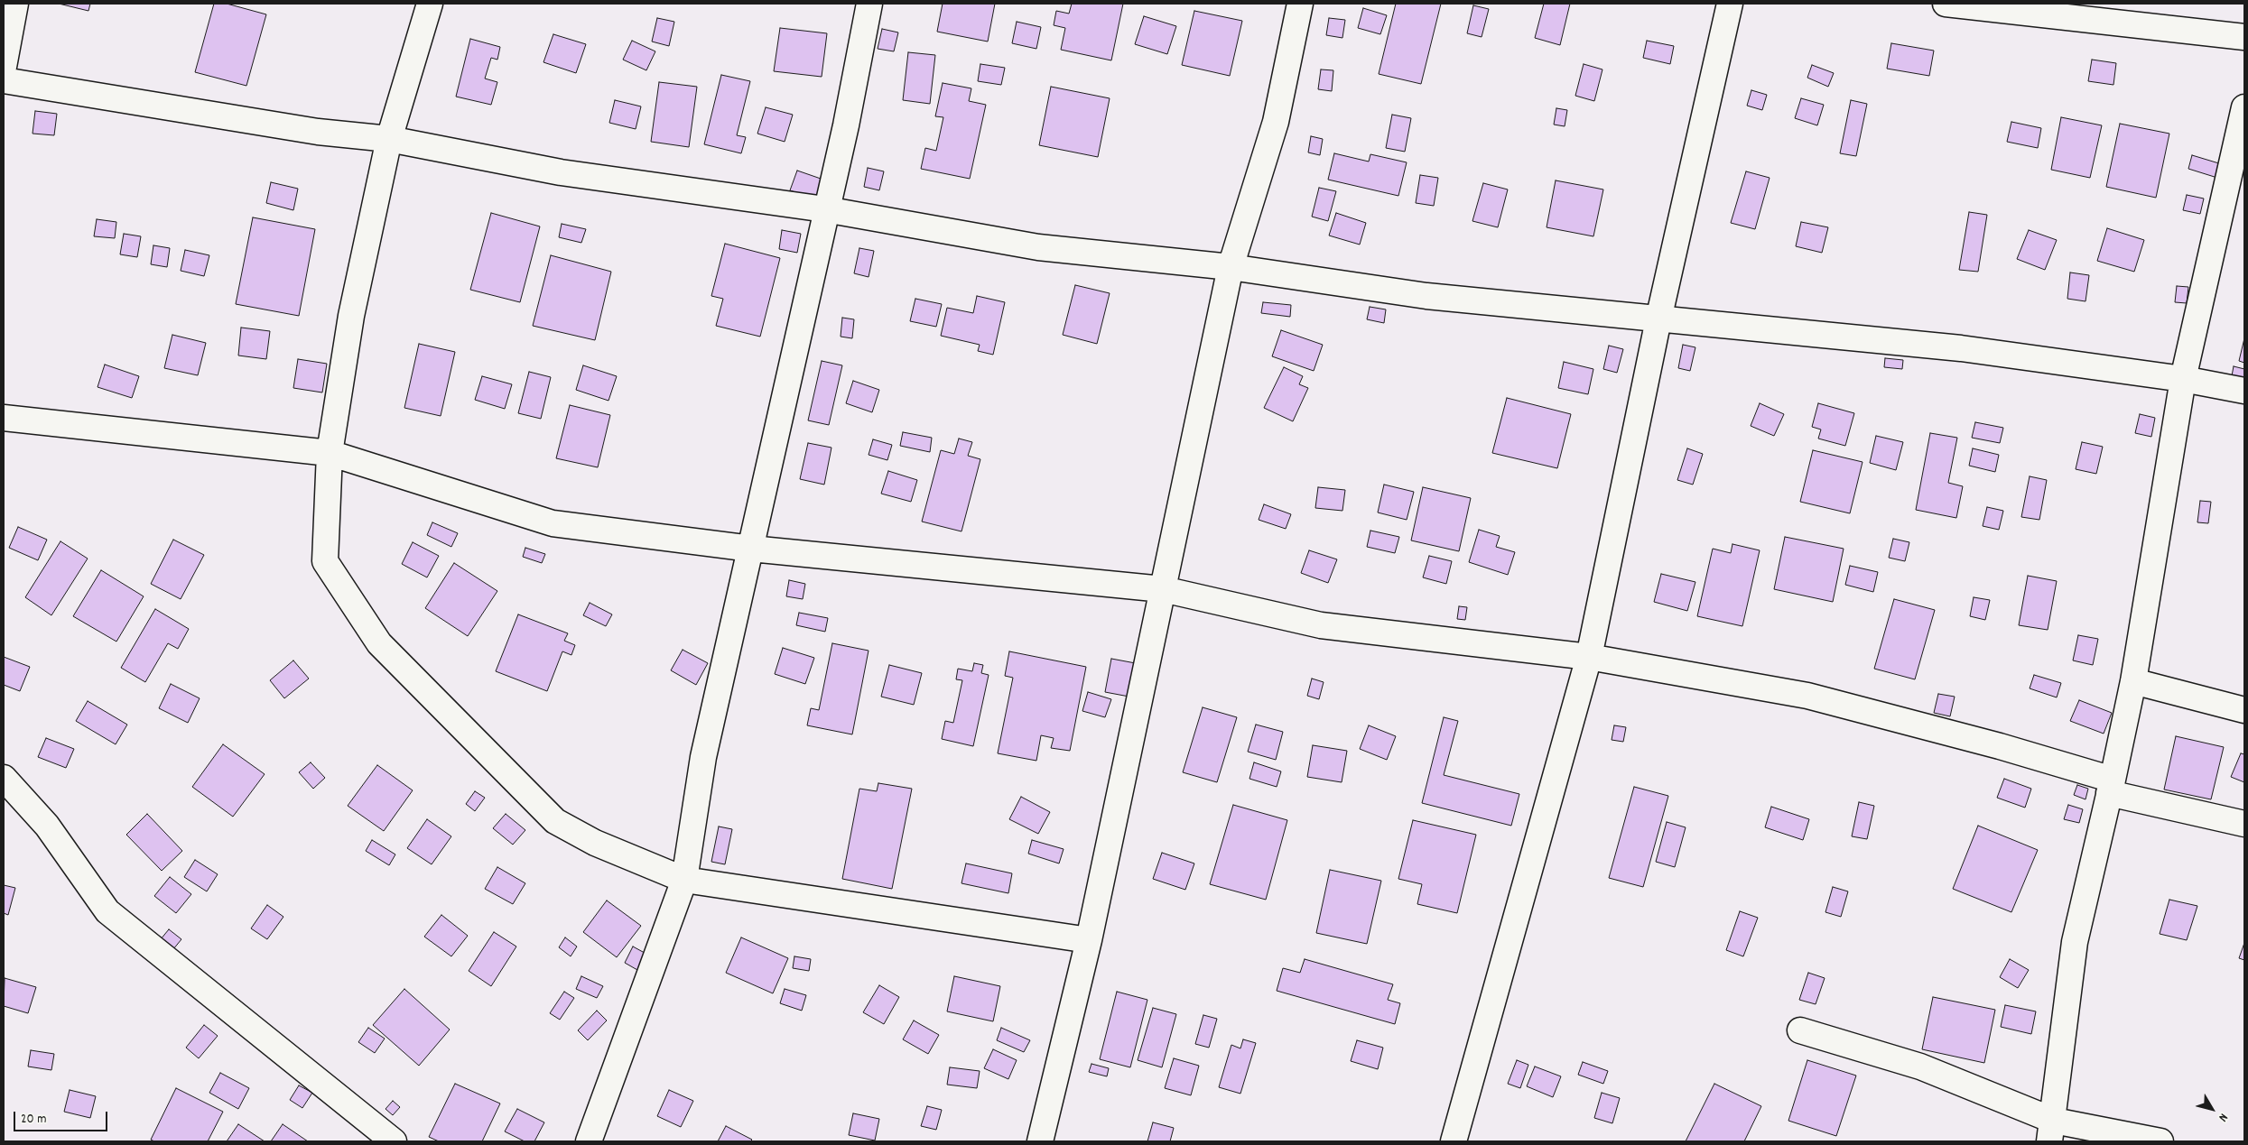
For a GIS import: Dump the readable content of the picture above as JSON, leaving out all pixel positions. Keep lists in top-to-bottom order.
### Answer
{
  "scale_bar": "20 m",
  "north": "bottom right"
}
